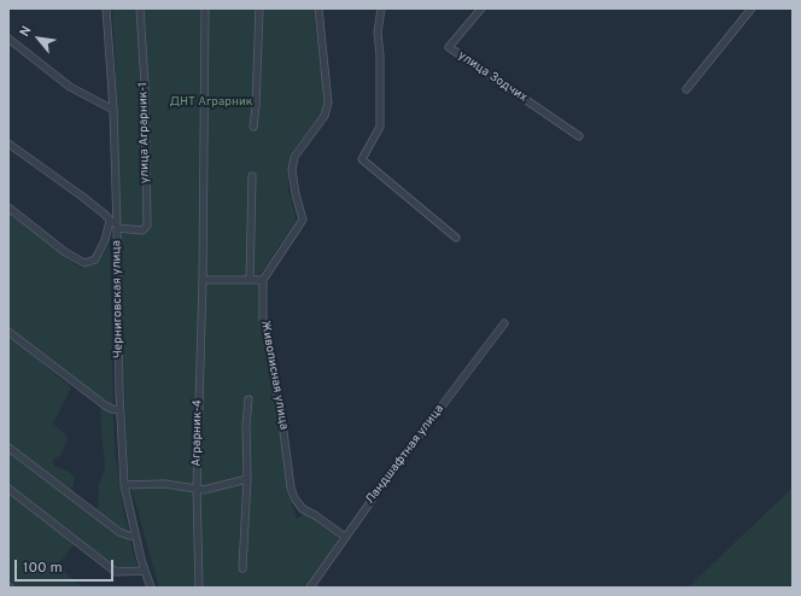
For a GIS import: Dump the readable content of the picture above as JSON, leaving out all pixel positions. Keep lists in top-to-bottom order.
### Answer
{
  "streets": {
    "street": [
      "улица Зодчих",
      "улица Аграрник-1",
      "Черниговская улица",
      "Живописная улица",
      "Аграрник-4",
      "Ландшафтная улица"
    ]
  },
  "crossings": [
    ["улица Аграрник-1", "Черниговская улица"],
    ["Живописная улица", "Ландшафтная улица"]
  ],
  "parks": ["ДНТ Аграрник"],
  "scale_bar": "100 m",
  "north": "top left"
}
